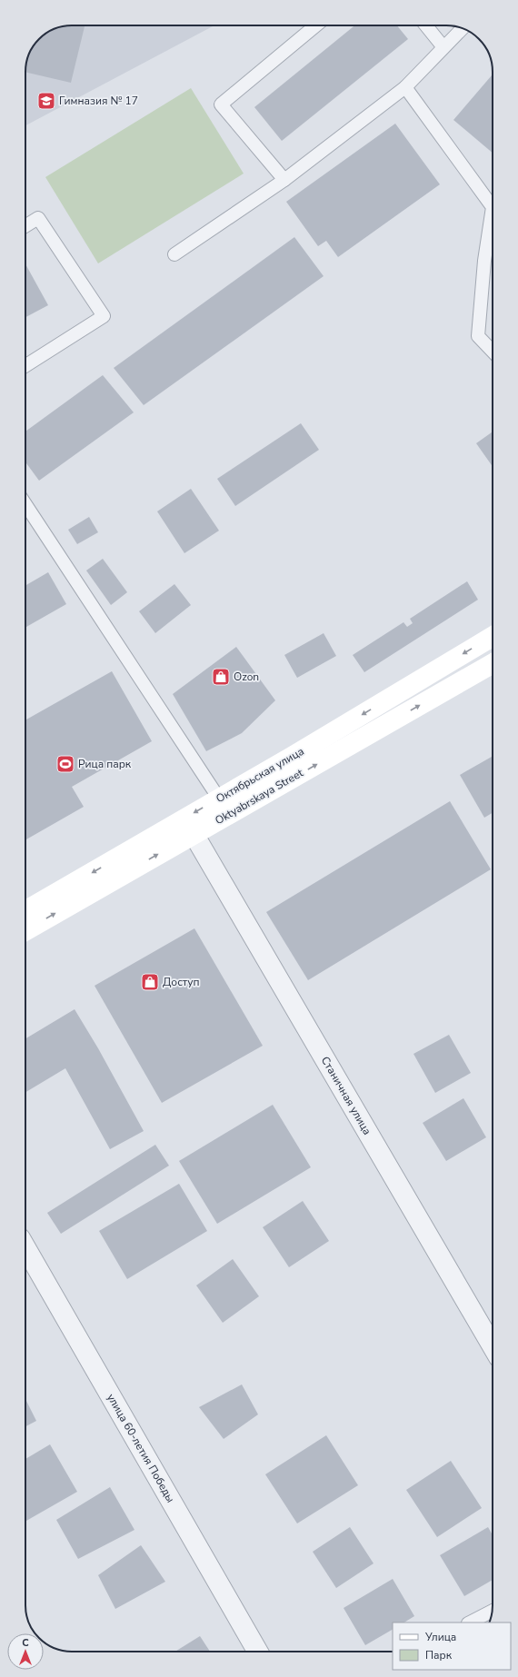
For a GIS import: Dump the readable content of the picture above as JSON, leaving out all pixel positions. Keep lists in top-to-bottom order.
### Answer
{
  "streets": {
    "main road": ["Октябрьская улица", "Oktyabrskaya Street"],
    "street": ["Станичная улица", "улица 60-летия Победы"]
  },
  "crossings": [
    ["Oktyabrskaya Street", "Станичная улица"]
  ],
  "one_way": ["Октябрьская улица", "Oktyabrskaya Street"],
  "places": {
    "school or university": ["Гимназия № 17"],
    "shop": ["Ozon", "Доступ"],
    "sports": ["Рица парк"]
  },
  "legend": ["Улица", "Парк"],
  "north": "top"
}
